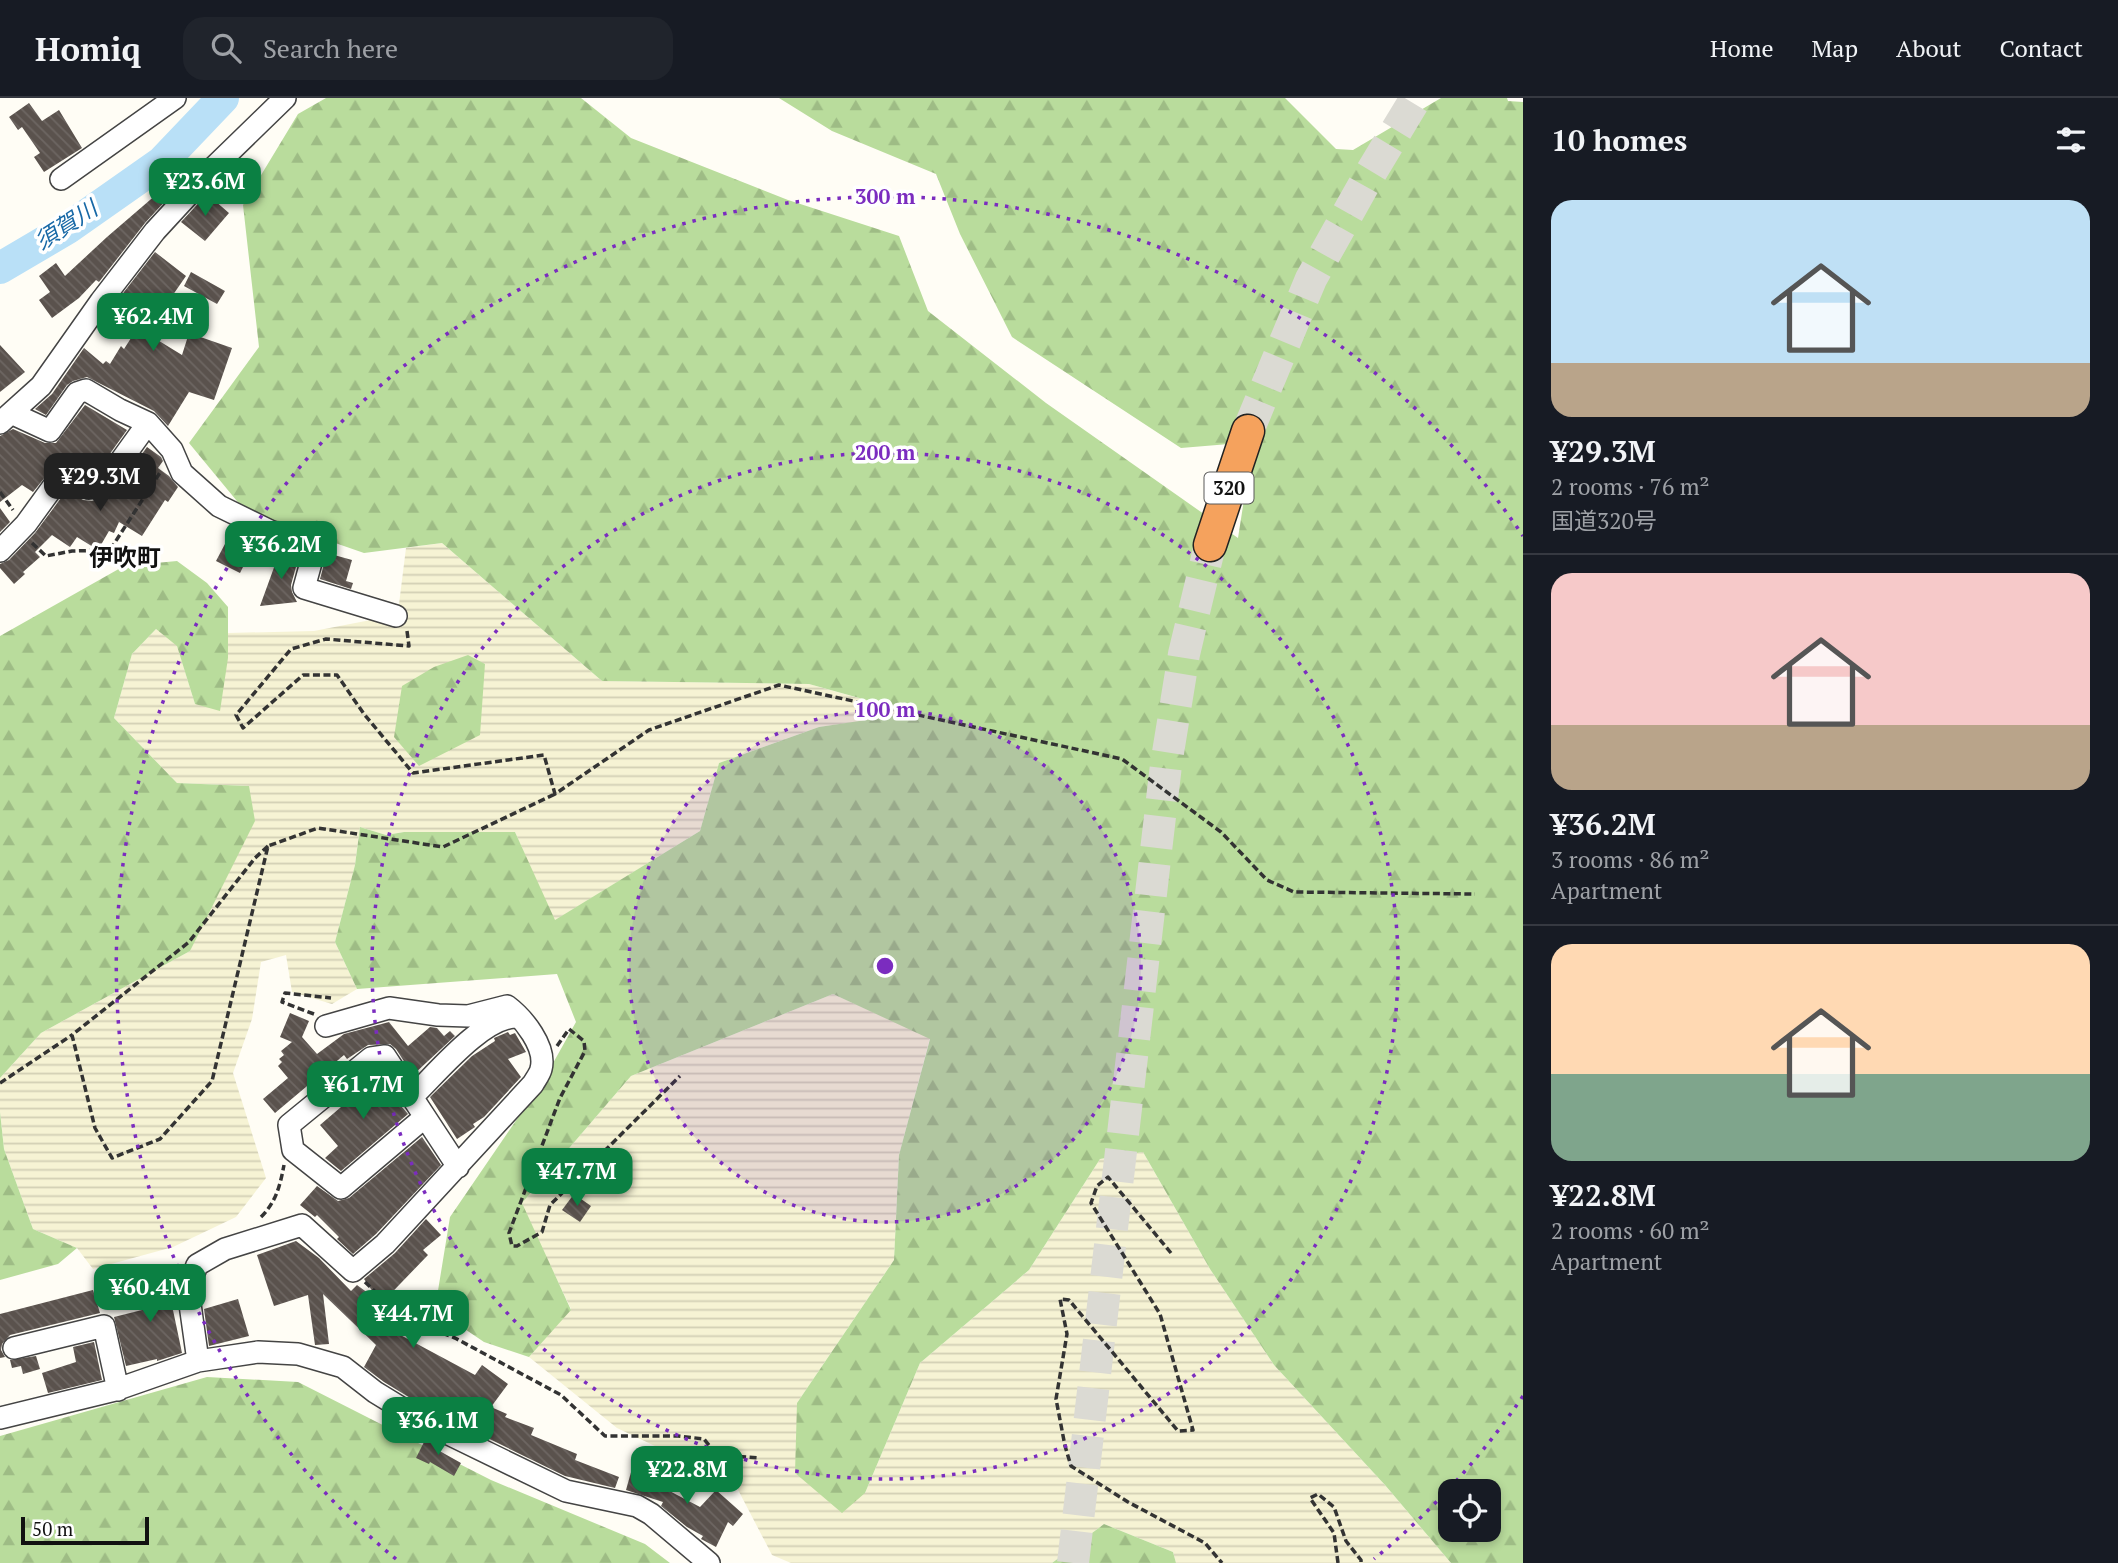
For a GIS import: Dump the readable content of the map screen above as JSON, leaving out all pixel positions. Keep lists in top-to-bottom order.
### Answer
{
  "streets": {
    "highway": ["320"]
  },
  "districts": ["伊吹町"],
  "water": ["須賀川"],
  "scale_bar": "50 m",
  "page": {
    "header": "Homiq",
    "search": "Search here",
    "nav": [
      "Home",
      "Map",
      "About",
      "Contact"
    ],
    "heading": "10 homes",
    "price": [
      "¥23.6M",
      "¥62.4M",
      "¥29.3M",
      "¥36.2M",
      "¥61.7M",
      "¥47.7M",
      "¥60.4M",
      "¥44.7M",
      "¥36.1M",
      "¥22.8M"
    ],
    "list": [
      {
        "name": "¥29.3M",
        "note": "2 rooms · 76 m² · 国道320号"
      },
      {
        "name": "¥36.2M",
        "note": "3 rooms · 86 m² · Apartment"
      },
      {
        "name": "¥22.8M",
        "note": "2 rooms · 60 m² · Apartment"
      }
    ],
    "scale": "50 m"
  },
  "rings": ["300 m", "200 m", "100 m"]
}
